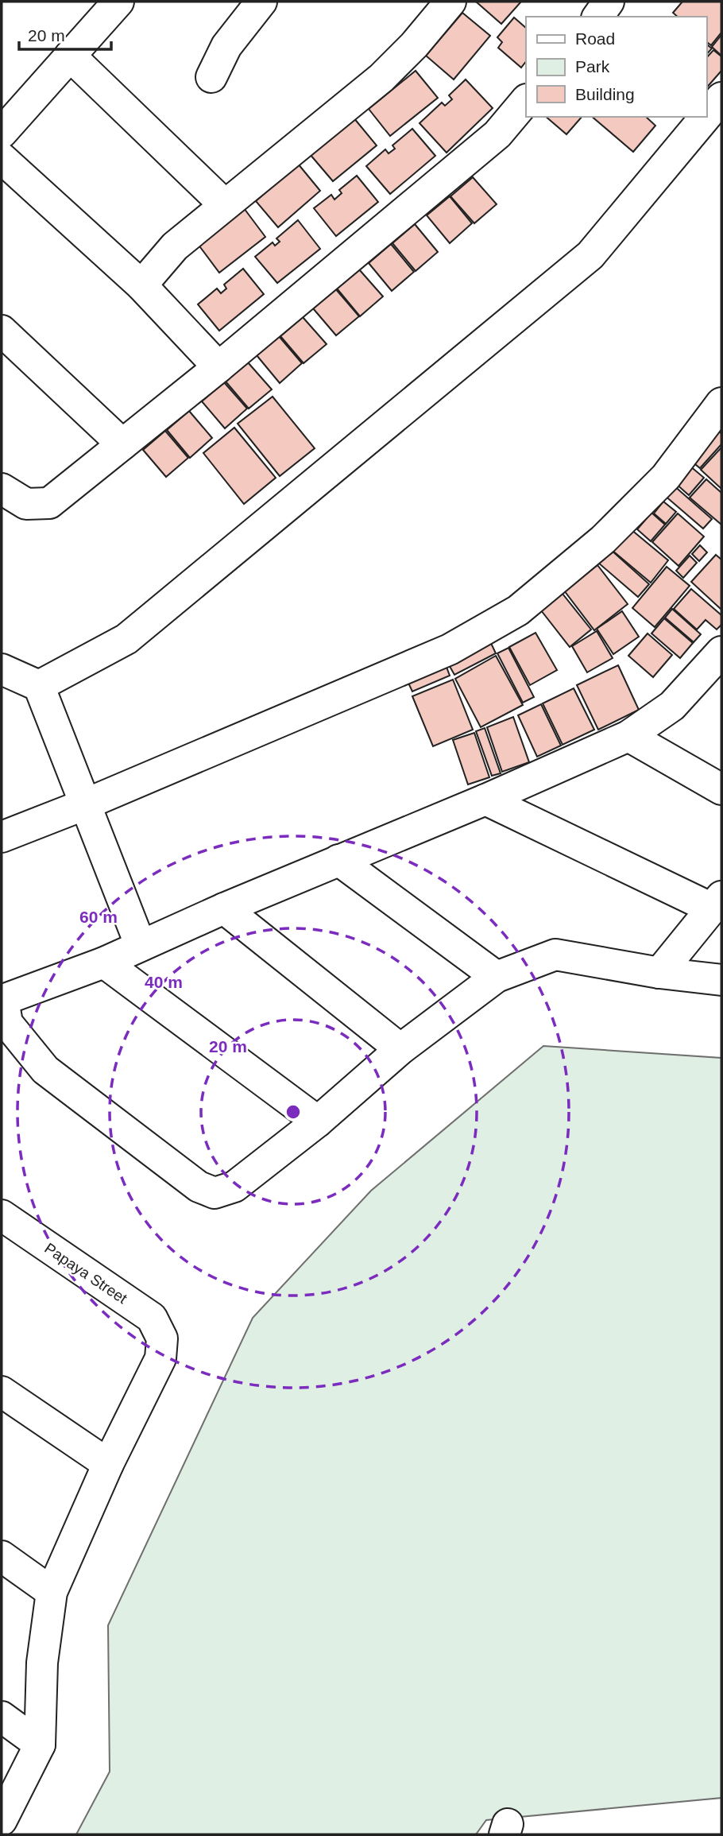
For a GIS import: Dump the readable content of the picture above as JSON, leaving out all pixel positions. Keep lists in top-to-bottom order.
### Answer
{
  "streets": {
    "street": ["Papaya Street"]
  },
  "legend": ["Road", "Park", "Building"],
  "scale_bar": "20 m",
  "rings": ["60 m", "40 m", "20 m"]
}
